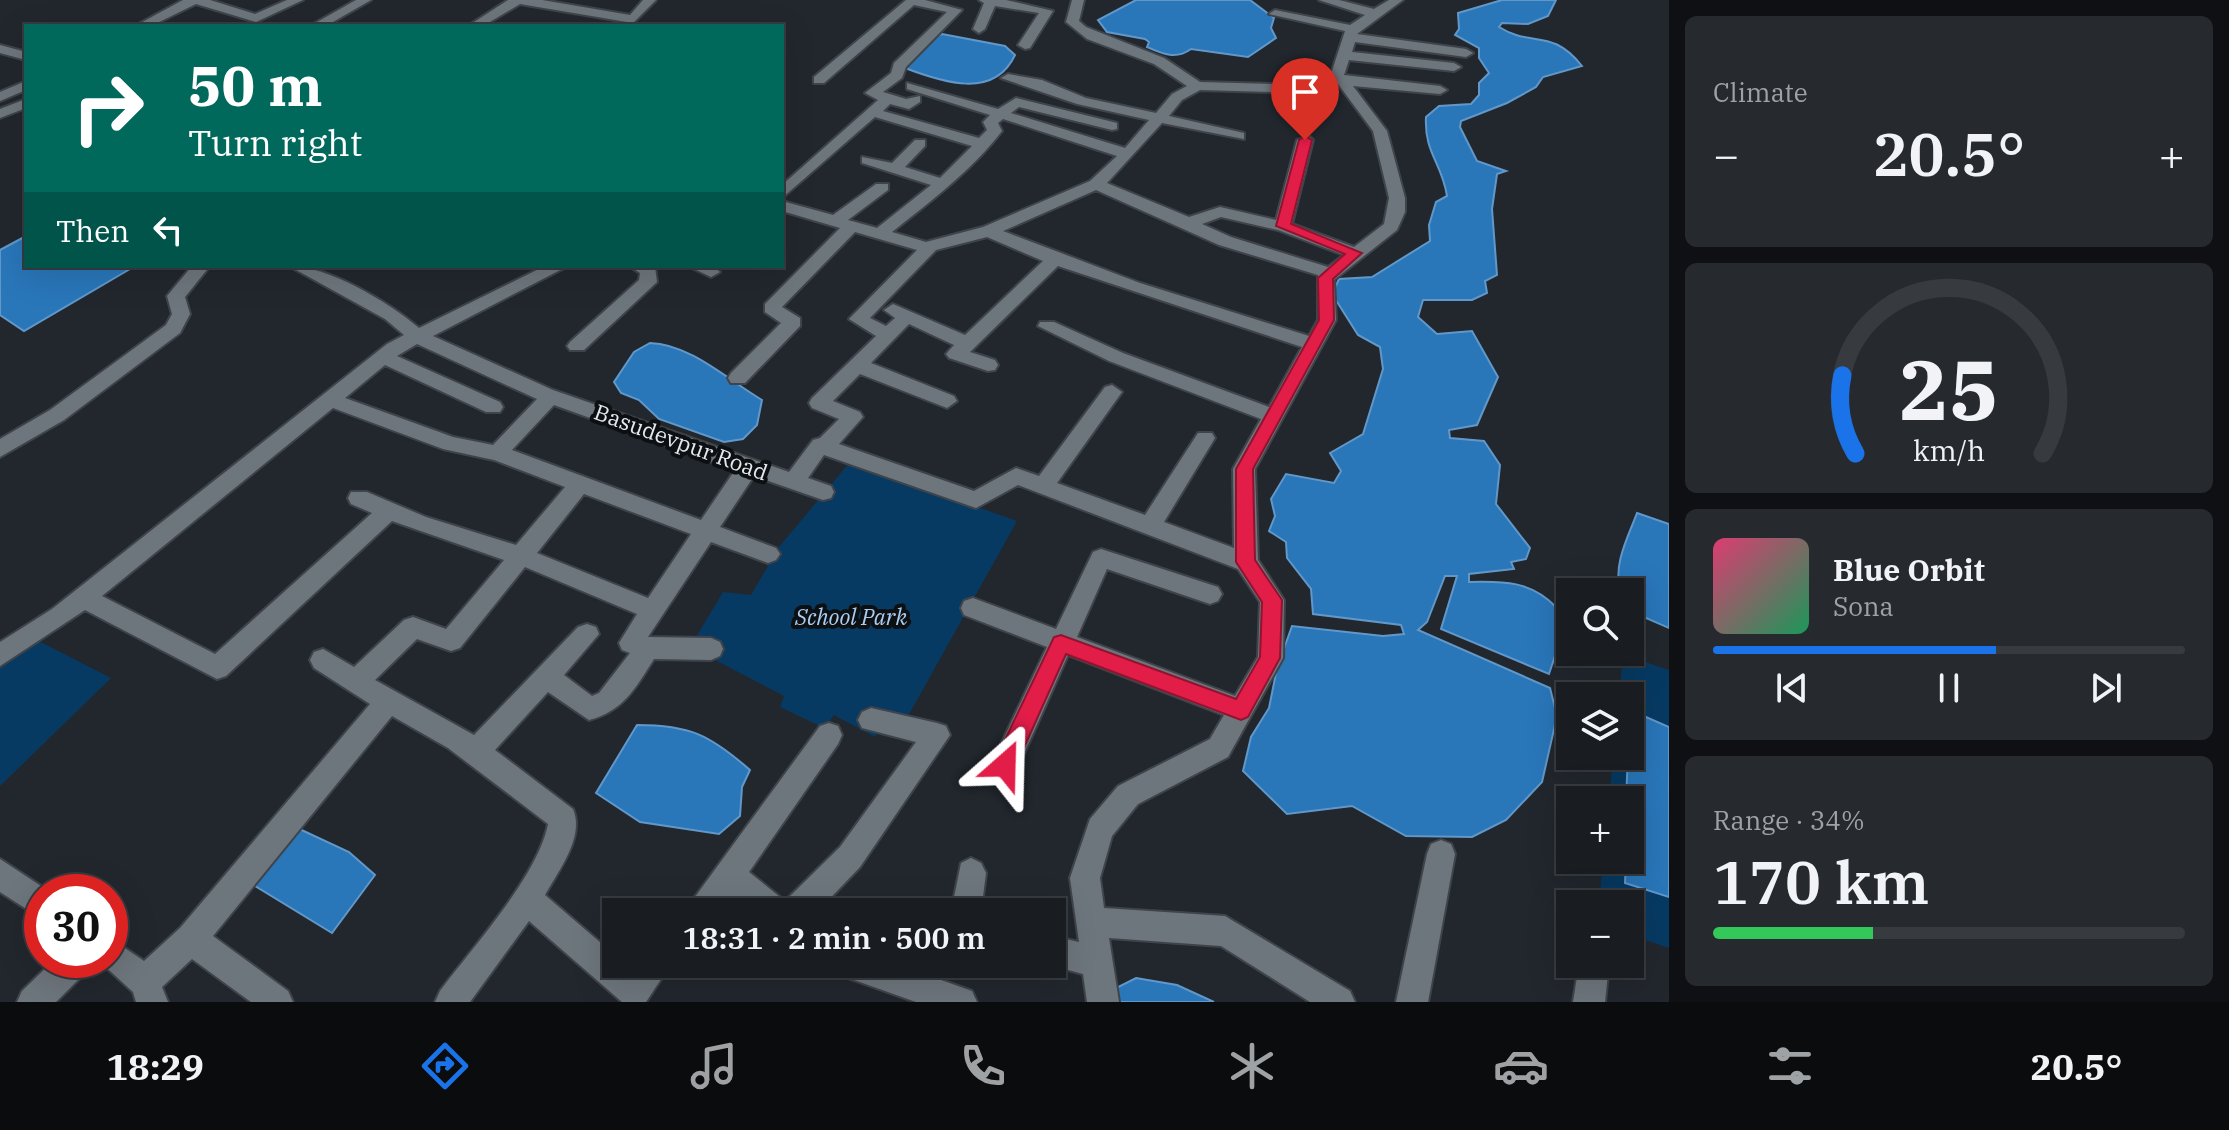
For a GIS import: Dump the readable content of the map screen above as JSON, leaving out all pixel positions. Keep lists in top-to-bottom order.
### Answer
{
  "streets": {
    "street": ["Basudevpur Road"]
  },
  "parks": ["School Park"],
  "page": {
    "tile": [
      "Climate",
      ["Range · 34%", "170 km"]
    ],
    "turn": ["50 m", "Turn right"],
    "heat": ["−", "20.5°", "+"],
    "then": "Then",
    "song": ["Blue Orbit", "Sona"],
    "map_buttons": ["+", "−"],
    "limit": "30",
    "trip": "18:31 · 2 min · 500 m",
    "tabs": ["18:29", "20.5°"],
    "gauge": ["25", "km/h"]
  }
}
